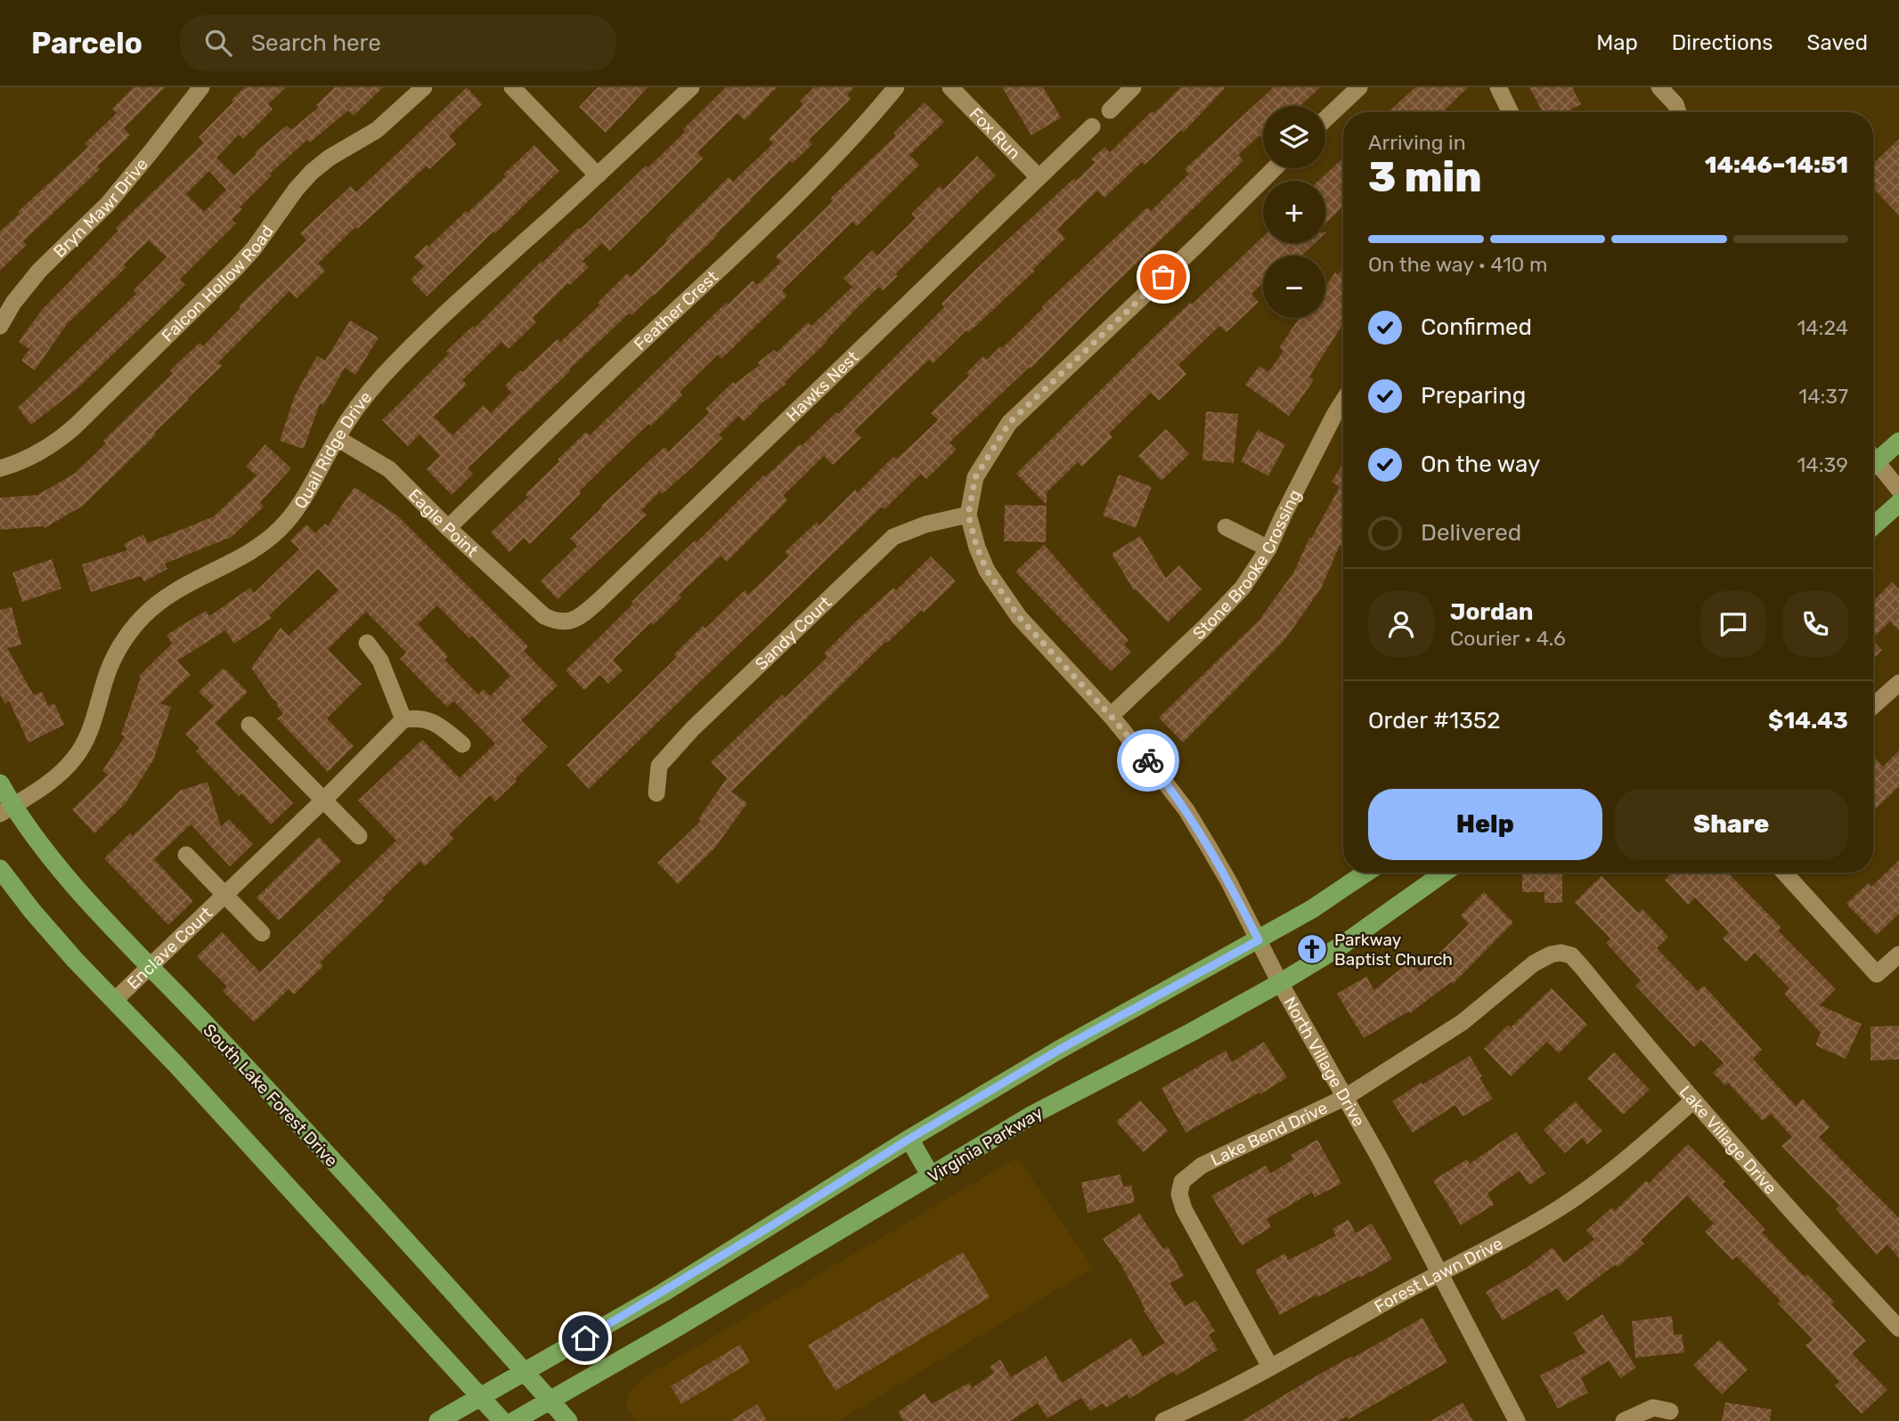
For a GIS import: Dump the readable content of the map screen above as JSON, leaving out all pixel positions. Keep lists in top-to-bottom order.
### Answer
{
  "streets": {
    "main road": ["South Lake Forest Drive", "Virginia Parkway"],
    "street": [
      "Fox Run",
      "Bryn Mawr Drive",
      "Falcon Hollow Road",
      "Feather Crest",
      "Hawks Nest",
      "Quail Ridge Drive",
      "Eagle Point",
      "Stone Brooke Crossing",
      "Sandy Court",
      "Enclave Court",
      "North Village Drive",
      "Lake Bend Drive",
      "Lake Village Drive",
      "Forest Lawn Drive"
    ]
  },
  "crossings": [
    ["Fox Run", "Hawks Nest"],
    ["Feather Crest", "Eagle Point"],
    ["Hawks Nest", "Eagle Point"],
    ["Quail Ridge Drive", "Eagle Point"],
    ["Quail Ridge Drive", "South Lake Forest Drive"],
    ["Stone Brooke Crossing", "North Village Drive"],
    ["Sandy Court", "North Village Drive"],
    ["Enclave Court", "South Lake Forest Drive"],
    ["North Village Drive", "Lake Bend Drive"],
    ["North Village Drive", "Virginia Parkway"],
    ["North Village Drive", "Forest Lawn Drive"],
    ["South Lake Forest Drive", "Virginia Parkway"],
    ["Lake Bend Drive", "Lake Village Drive"],
    ["Lake Bend Drive", "Forest Lawn Drive"],
    ["Lake Village Drive", "Forest Lawn Drive"]
  ],
  "places": {
    "church": ["Parkway Baptist Church"]
  },
  "page": {
    "header": "Parcelo",
    "search": "Search here",
    "nav": ["Map", "Directions", "Saved"],
    "map_buttons": ["+", "−"],
    "heading": ["3 min", "Arriving in", "14:46–14:51"],
    "panel": [
      "Jordan",
      "Courier · 4.6",
      "Order #1352",
      "$14.43"
    ],
    "bar": "On the way · 410 m",
    "list": [
      ["Confirmed", "14:24"],
      ["Preparing", "14:37"],
      ["On the way", "14:39"],
      "Delivered"
    ],
    "buttons": ["Help", "Share"]
  }
}
